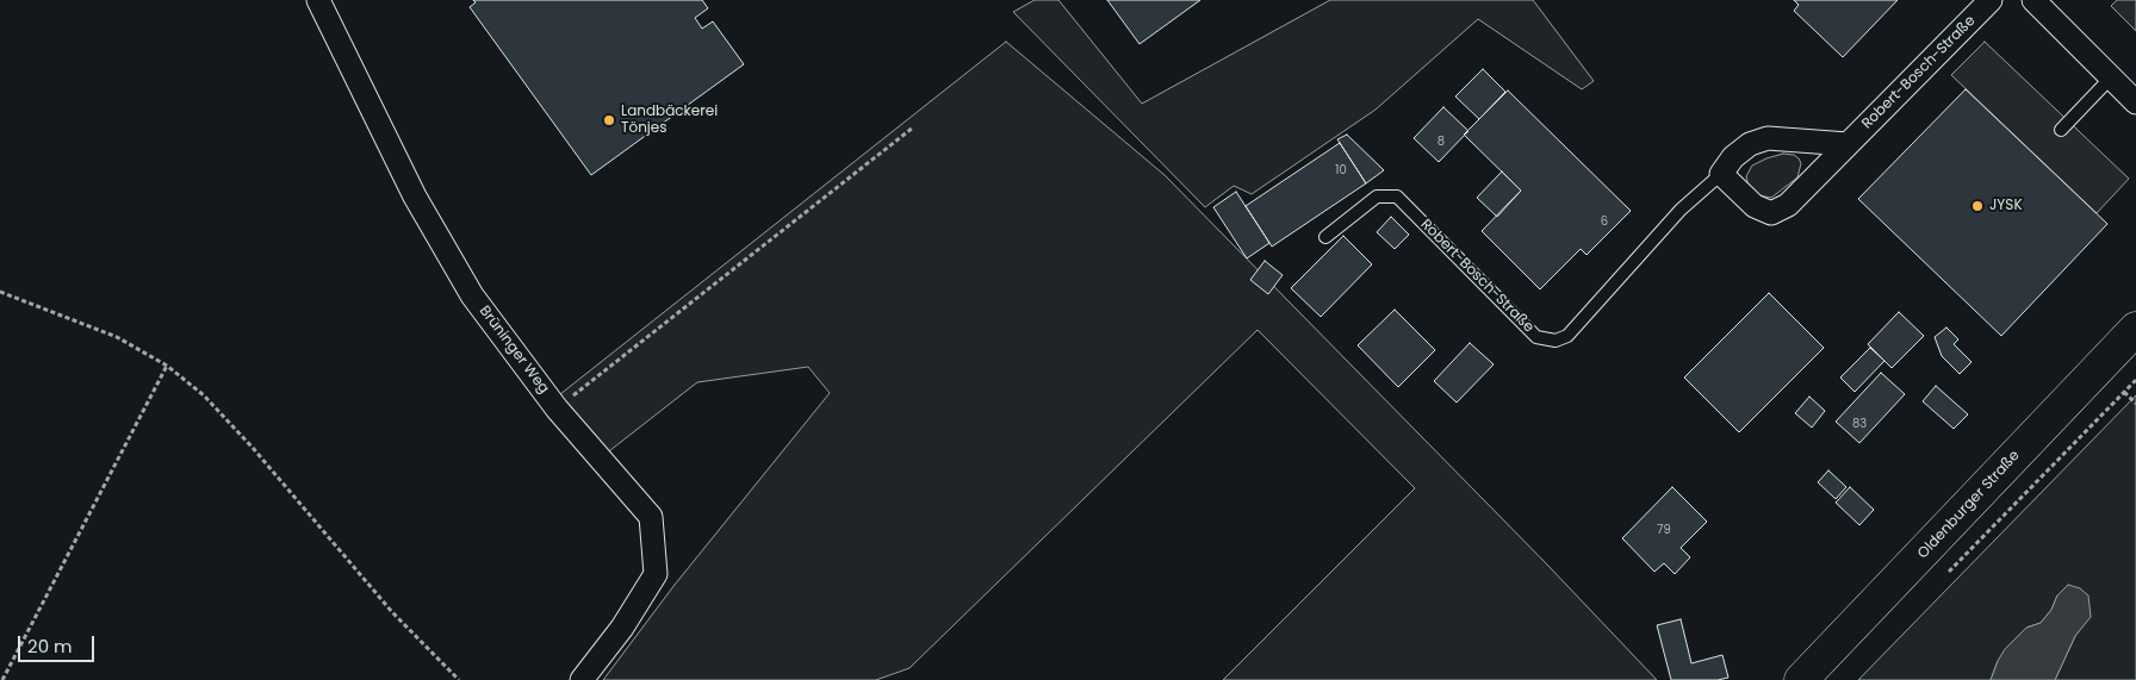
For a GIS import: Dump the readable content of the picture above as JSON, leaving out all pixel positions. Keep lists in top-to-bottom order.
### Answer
{
  "streets": {
    "main road": ["Oldenburger Straße"],
    "street": ["Robert-Bosch-Straße", "Brüninger Weg"]
  },
  "places": ["Landbäckerei Tönjes", "JYSK"],
  "house_numbers": [
    "8",
    "10",
    "6",
    "83",
    "79"
  ],
  "scale_bar": "20 m"
}
